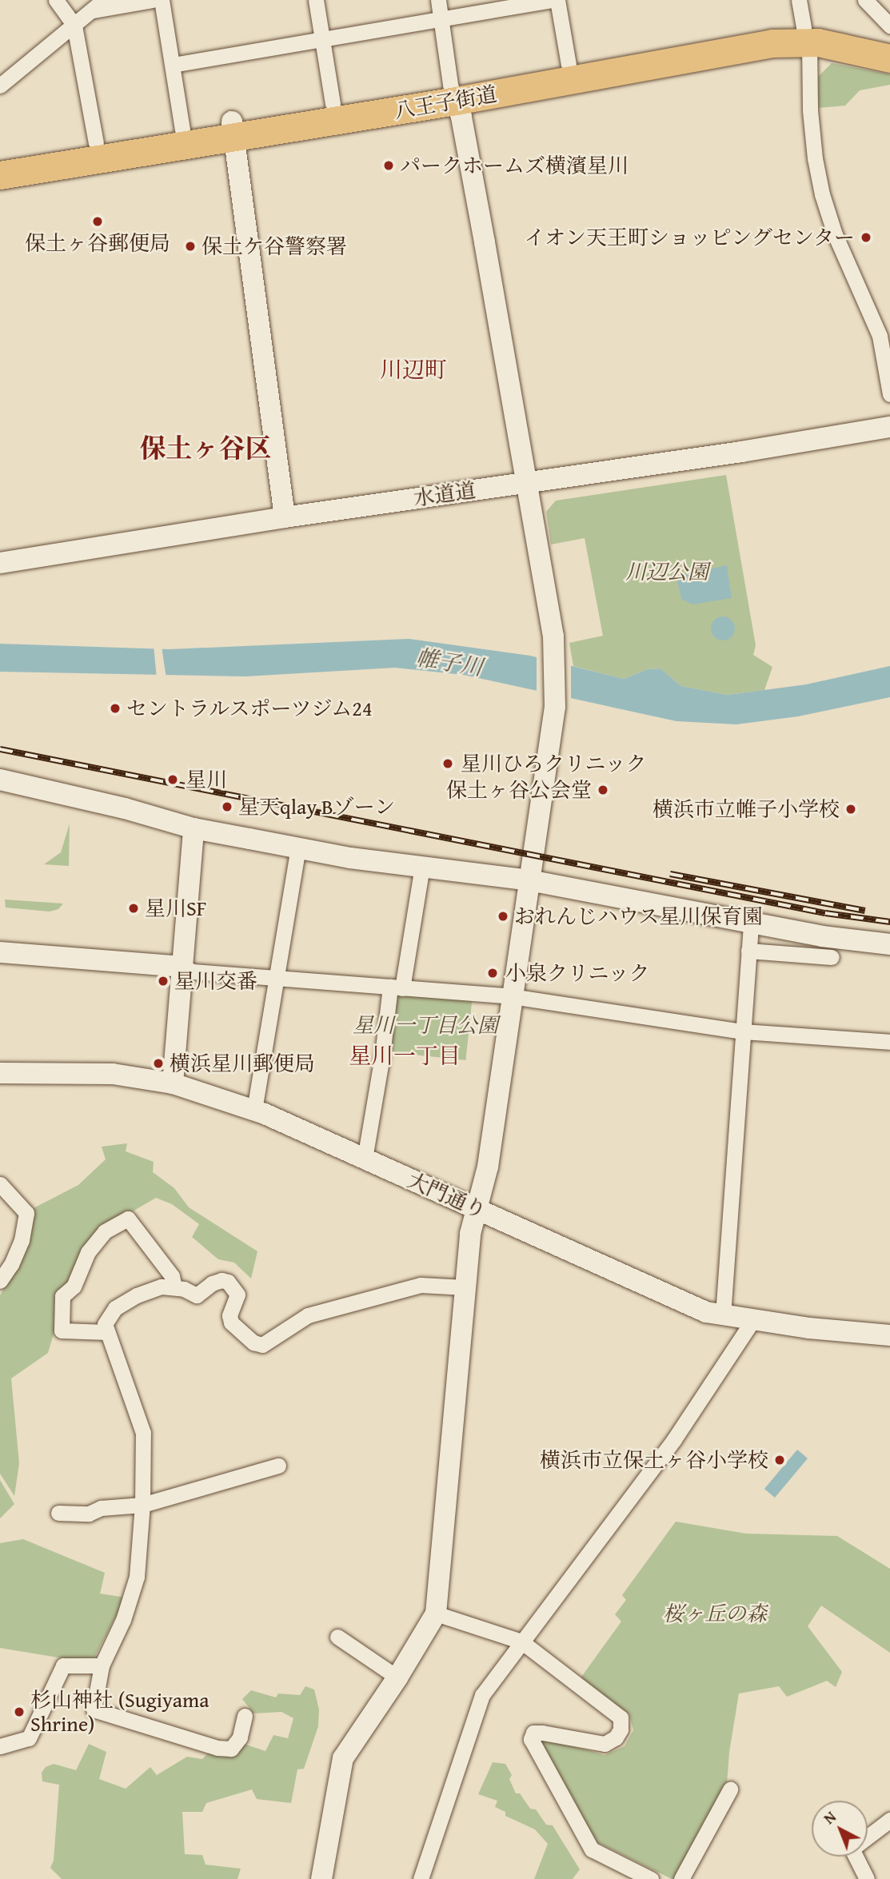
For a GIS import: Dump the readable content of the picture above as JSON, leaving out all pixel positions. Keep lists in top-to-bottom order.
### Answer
{
  "streets": {
    "highway": ["八王子街道"],
    "street": ["水道道", "大門通り"]
  },
  "districts": ["川辺町", "保土ヶ谷区", "星川一丁目"],
  "water": ["帷子川"],
  "parks": ["川辺公園", "星川一丁目公園", "桜ヶ丘の森"],
  "places": [
    "パークホームズ横濱星川",
    "保土ヶ谷郵便局",
    "イオン天王町ショッピングセンター",
    "保土ケ谷警察署",
    "セントラルスポーツジム24",
    "星川ひろクリニック",
    "星川",
    "保土ヶ谷公会堂",
    "星天qlay Bゾーン",
    "横浜市立帷子小学校",
    "星川SF",
    "おれんじハウス星川保育園",
    "小泉クリニック",
    "星川交番",
    "横浜星川郵便局",
    "横浜市立保土ヶ谷小学校",
    "杉山神社 (Sugiyama Shrine)"
  ],
  "north": "top left"
}
